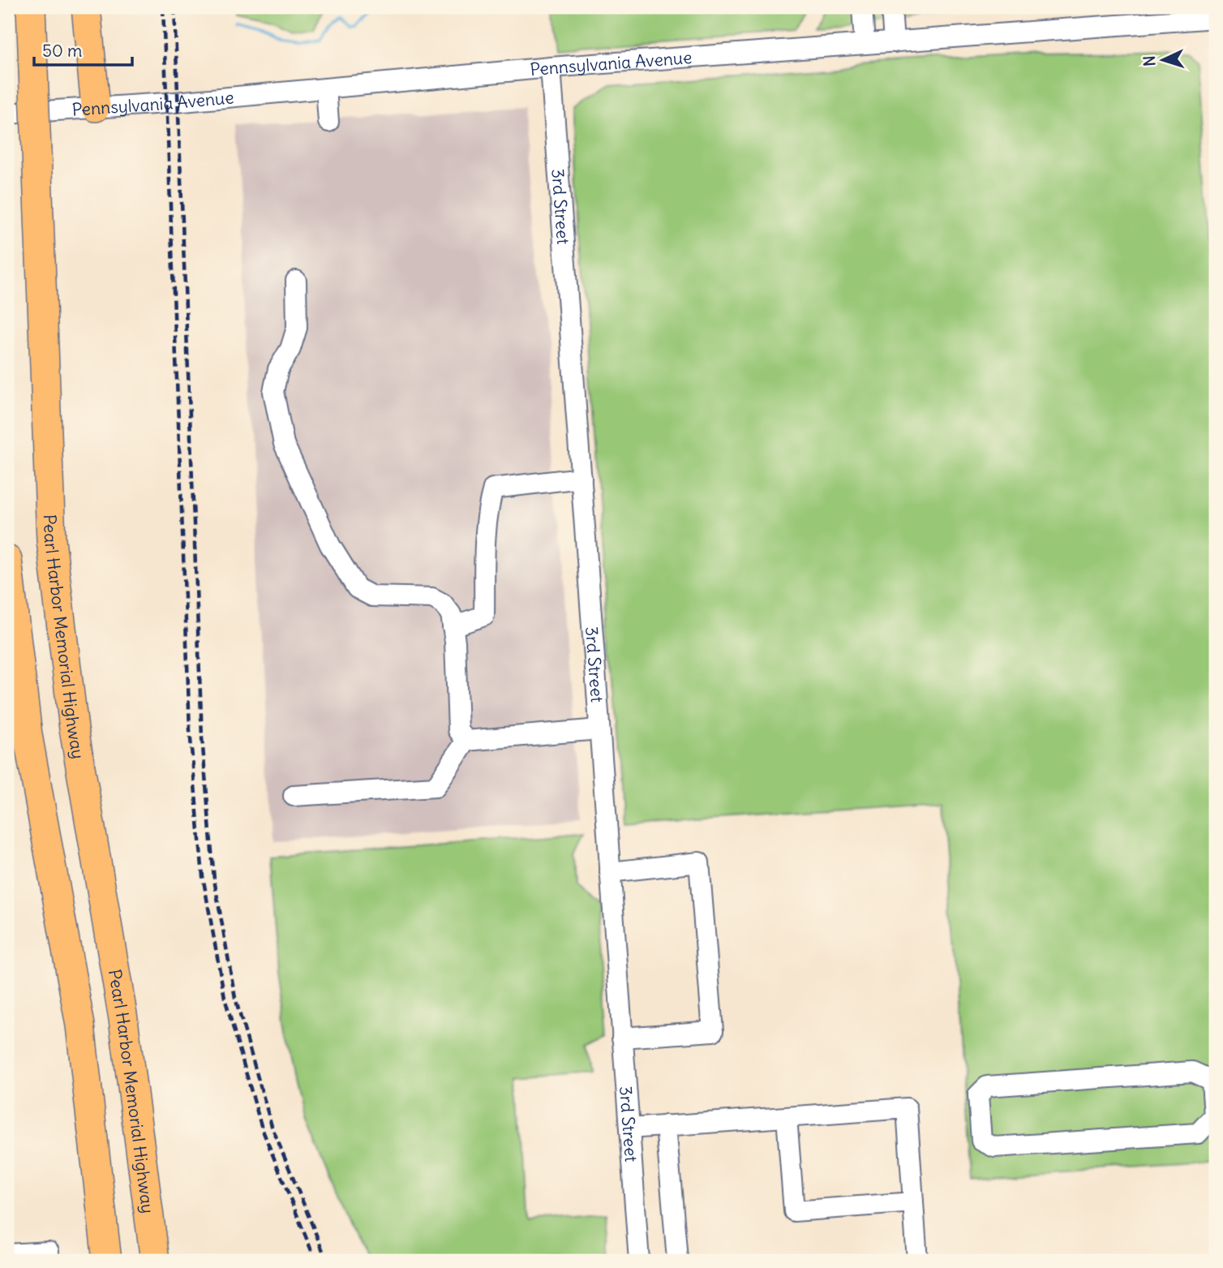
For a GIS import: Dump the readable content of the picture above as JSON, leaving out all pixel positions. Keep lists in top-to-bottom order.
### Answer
{
  "streets": {
    "highway": ["Pearl Harbor Memorial Highway"],
    "street": ["Pennsylvania Avenue", "3rd Street"]
  },
  "crossings": [
    ["Pennsylvania Avenue", "3rd Street"]
  ],
  "scale_bar": "50 m",
  "north": "left"
}
